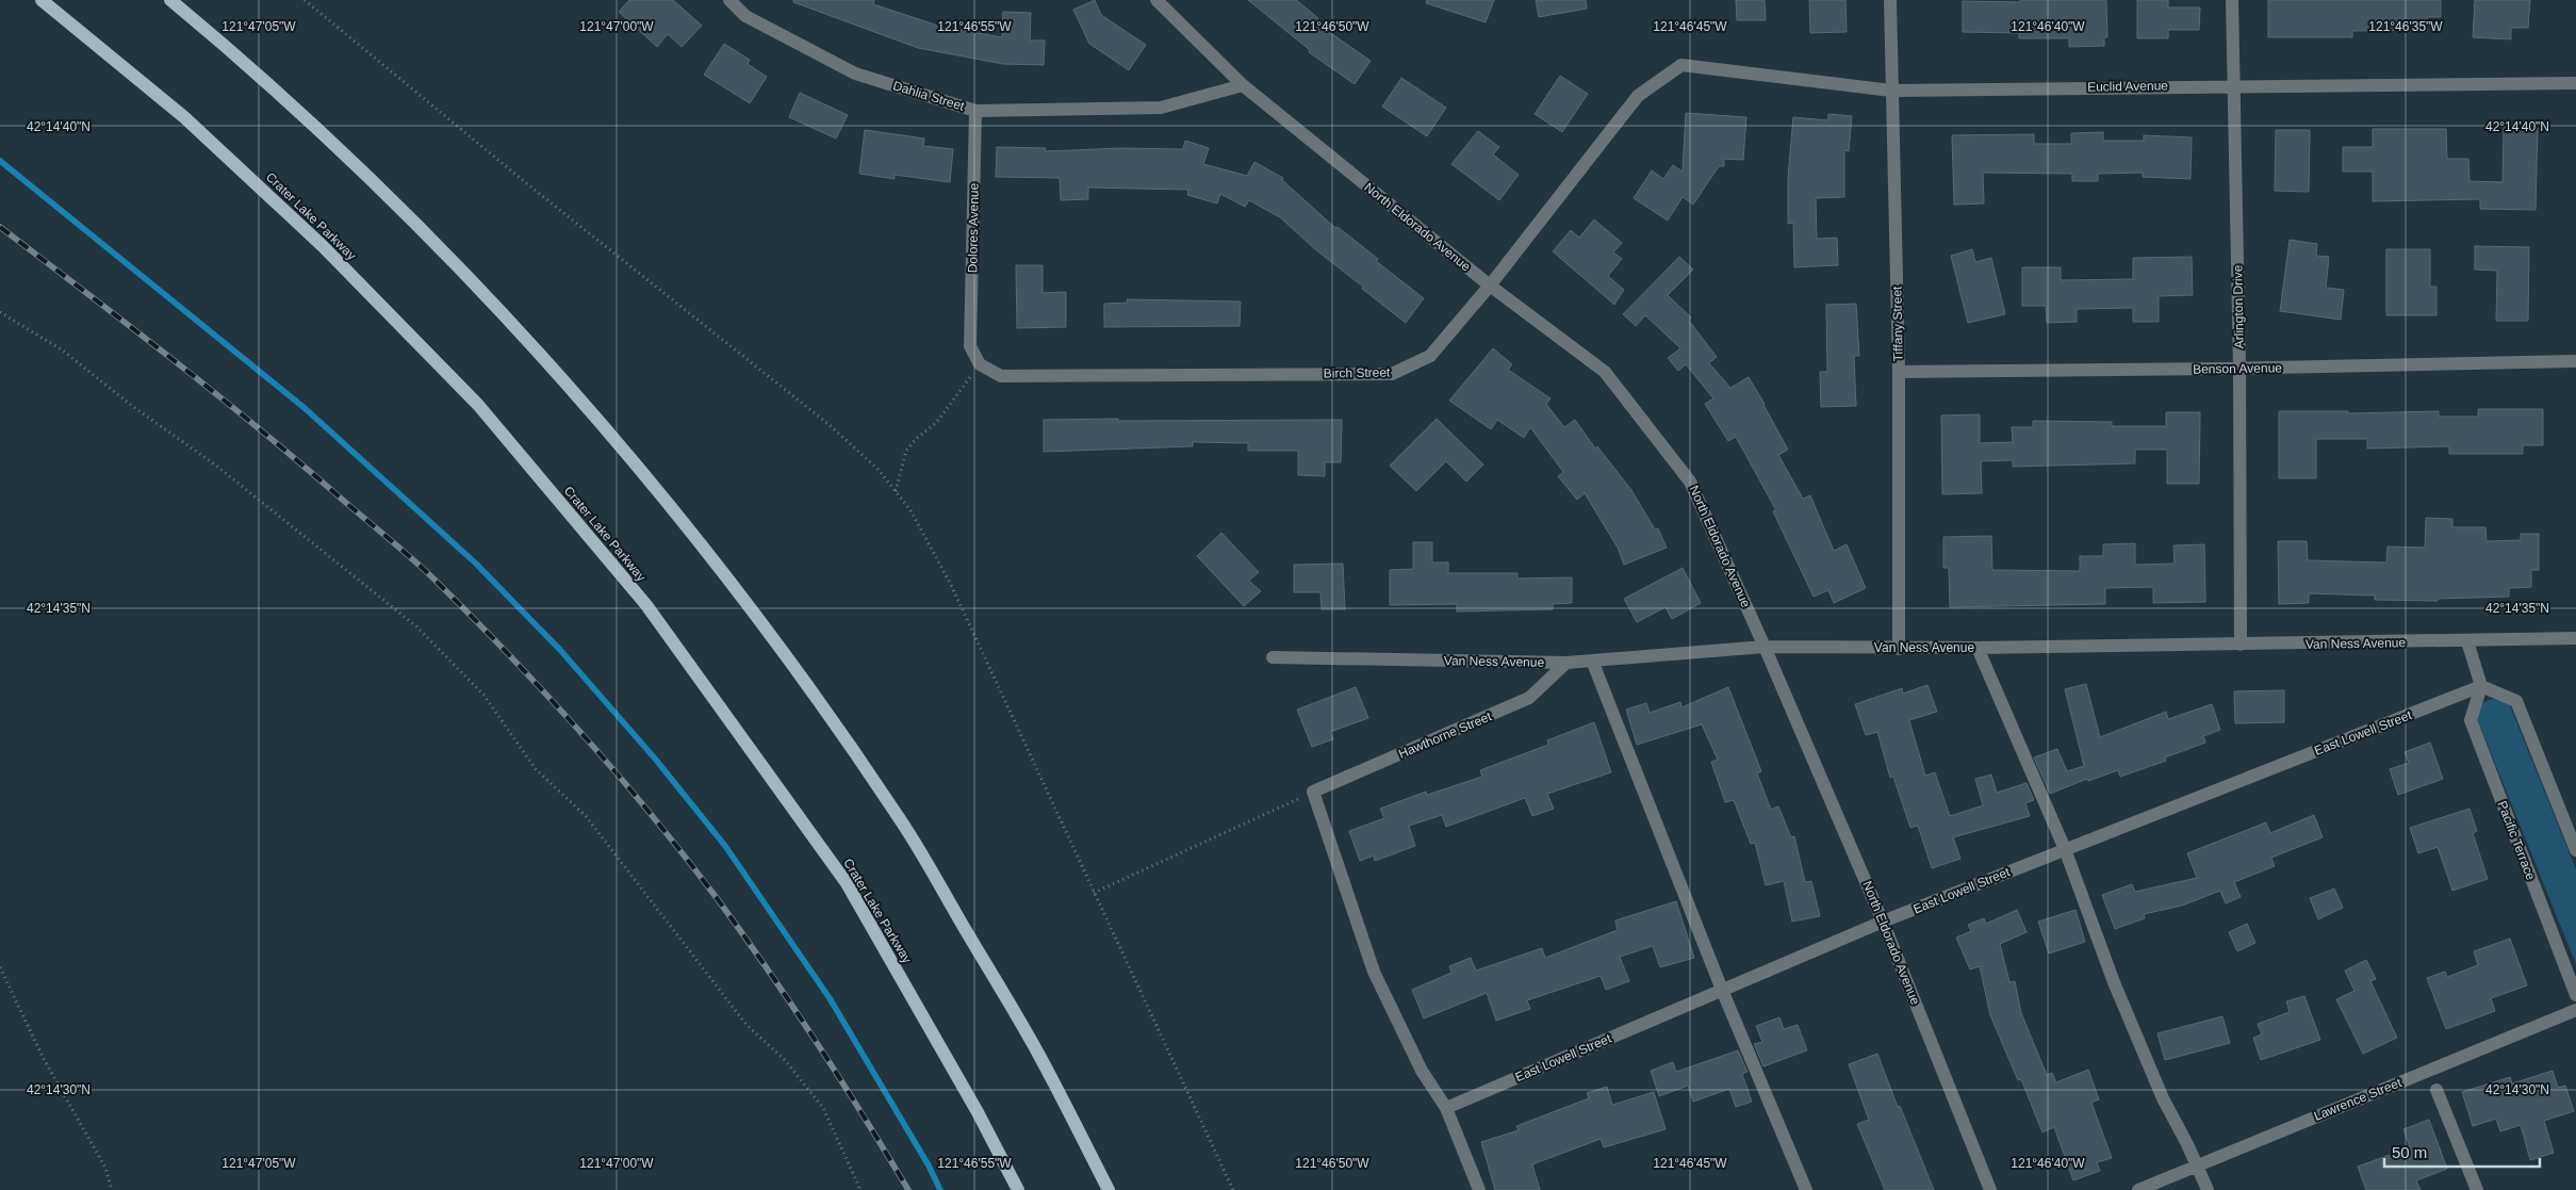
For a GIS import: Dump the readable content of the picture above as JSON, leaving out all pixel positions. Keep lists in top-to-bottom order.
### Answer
{
  "streets": {
    "main road": ["Crater Lake Parkway"],
    "street": [
      "Euclid Avenue",
      "Dahlia Street",
      "North Eldorado Avenue",
      "Dolores Avenue",
      "Arlington Drive",
      "Tiffany Street",
      "Benson Avenue",
      "Birch Street",
      "Van Ness Avenue",
      "East Lowell Street",
      "Hawthorne Street",
      "Pacific Terrace",
      "Lawrence Street"
    ]
  },
  "crossings": [
    ["Euclid Avenue", "Arlington Drive"],
    ["Euclid Avenue", "Tiffany Street"],
    ["Euclid Avenue", "Birch Street"],
    ["Dahlia Street", "North Eldorado Avenue"],
    ["Dahlia Street", "Dolores Avenue"],
    ["North Eldorado Avenue", "Birch Street"],
    ["North Eldorado Avenue", "Van Ness Avenue"],
    ["North Eldorado Avenue", "East Lowell Street"],
    ["Dolores Avenue", "Birch Street"],
    ["Arlington Drive", "Benson Avenue"],
    ["Arlington Drive", "Van Ness Avenue"],
    ["Tiffany Street", "Benson Avenue"],
    ["Tiffany Street", "Van Ness Avenue"],
    ["Van Ness Avenue", "Hawthorne Street"],
    ["East Lowell Street", "Pacific Terrace"]
  ],
  "scale_bar": "50 m",
  "coordinates": [
    "121°47'05\"W",
    "121°47'00\"W",
    "121°46'55\"W",
    "121°46'50\"W",
    "121°46'45\"W",
    "121°46'40\"W",
    "121°46'35\"W",
    "42°14'40\"N",
    "42°14'35\"N",
    "42°14'30\"N"
  ]
}
